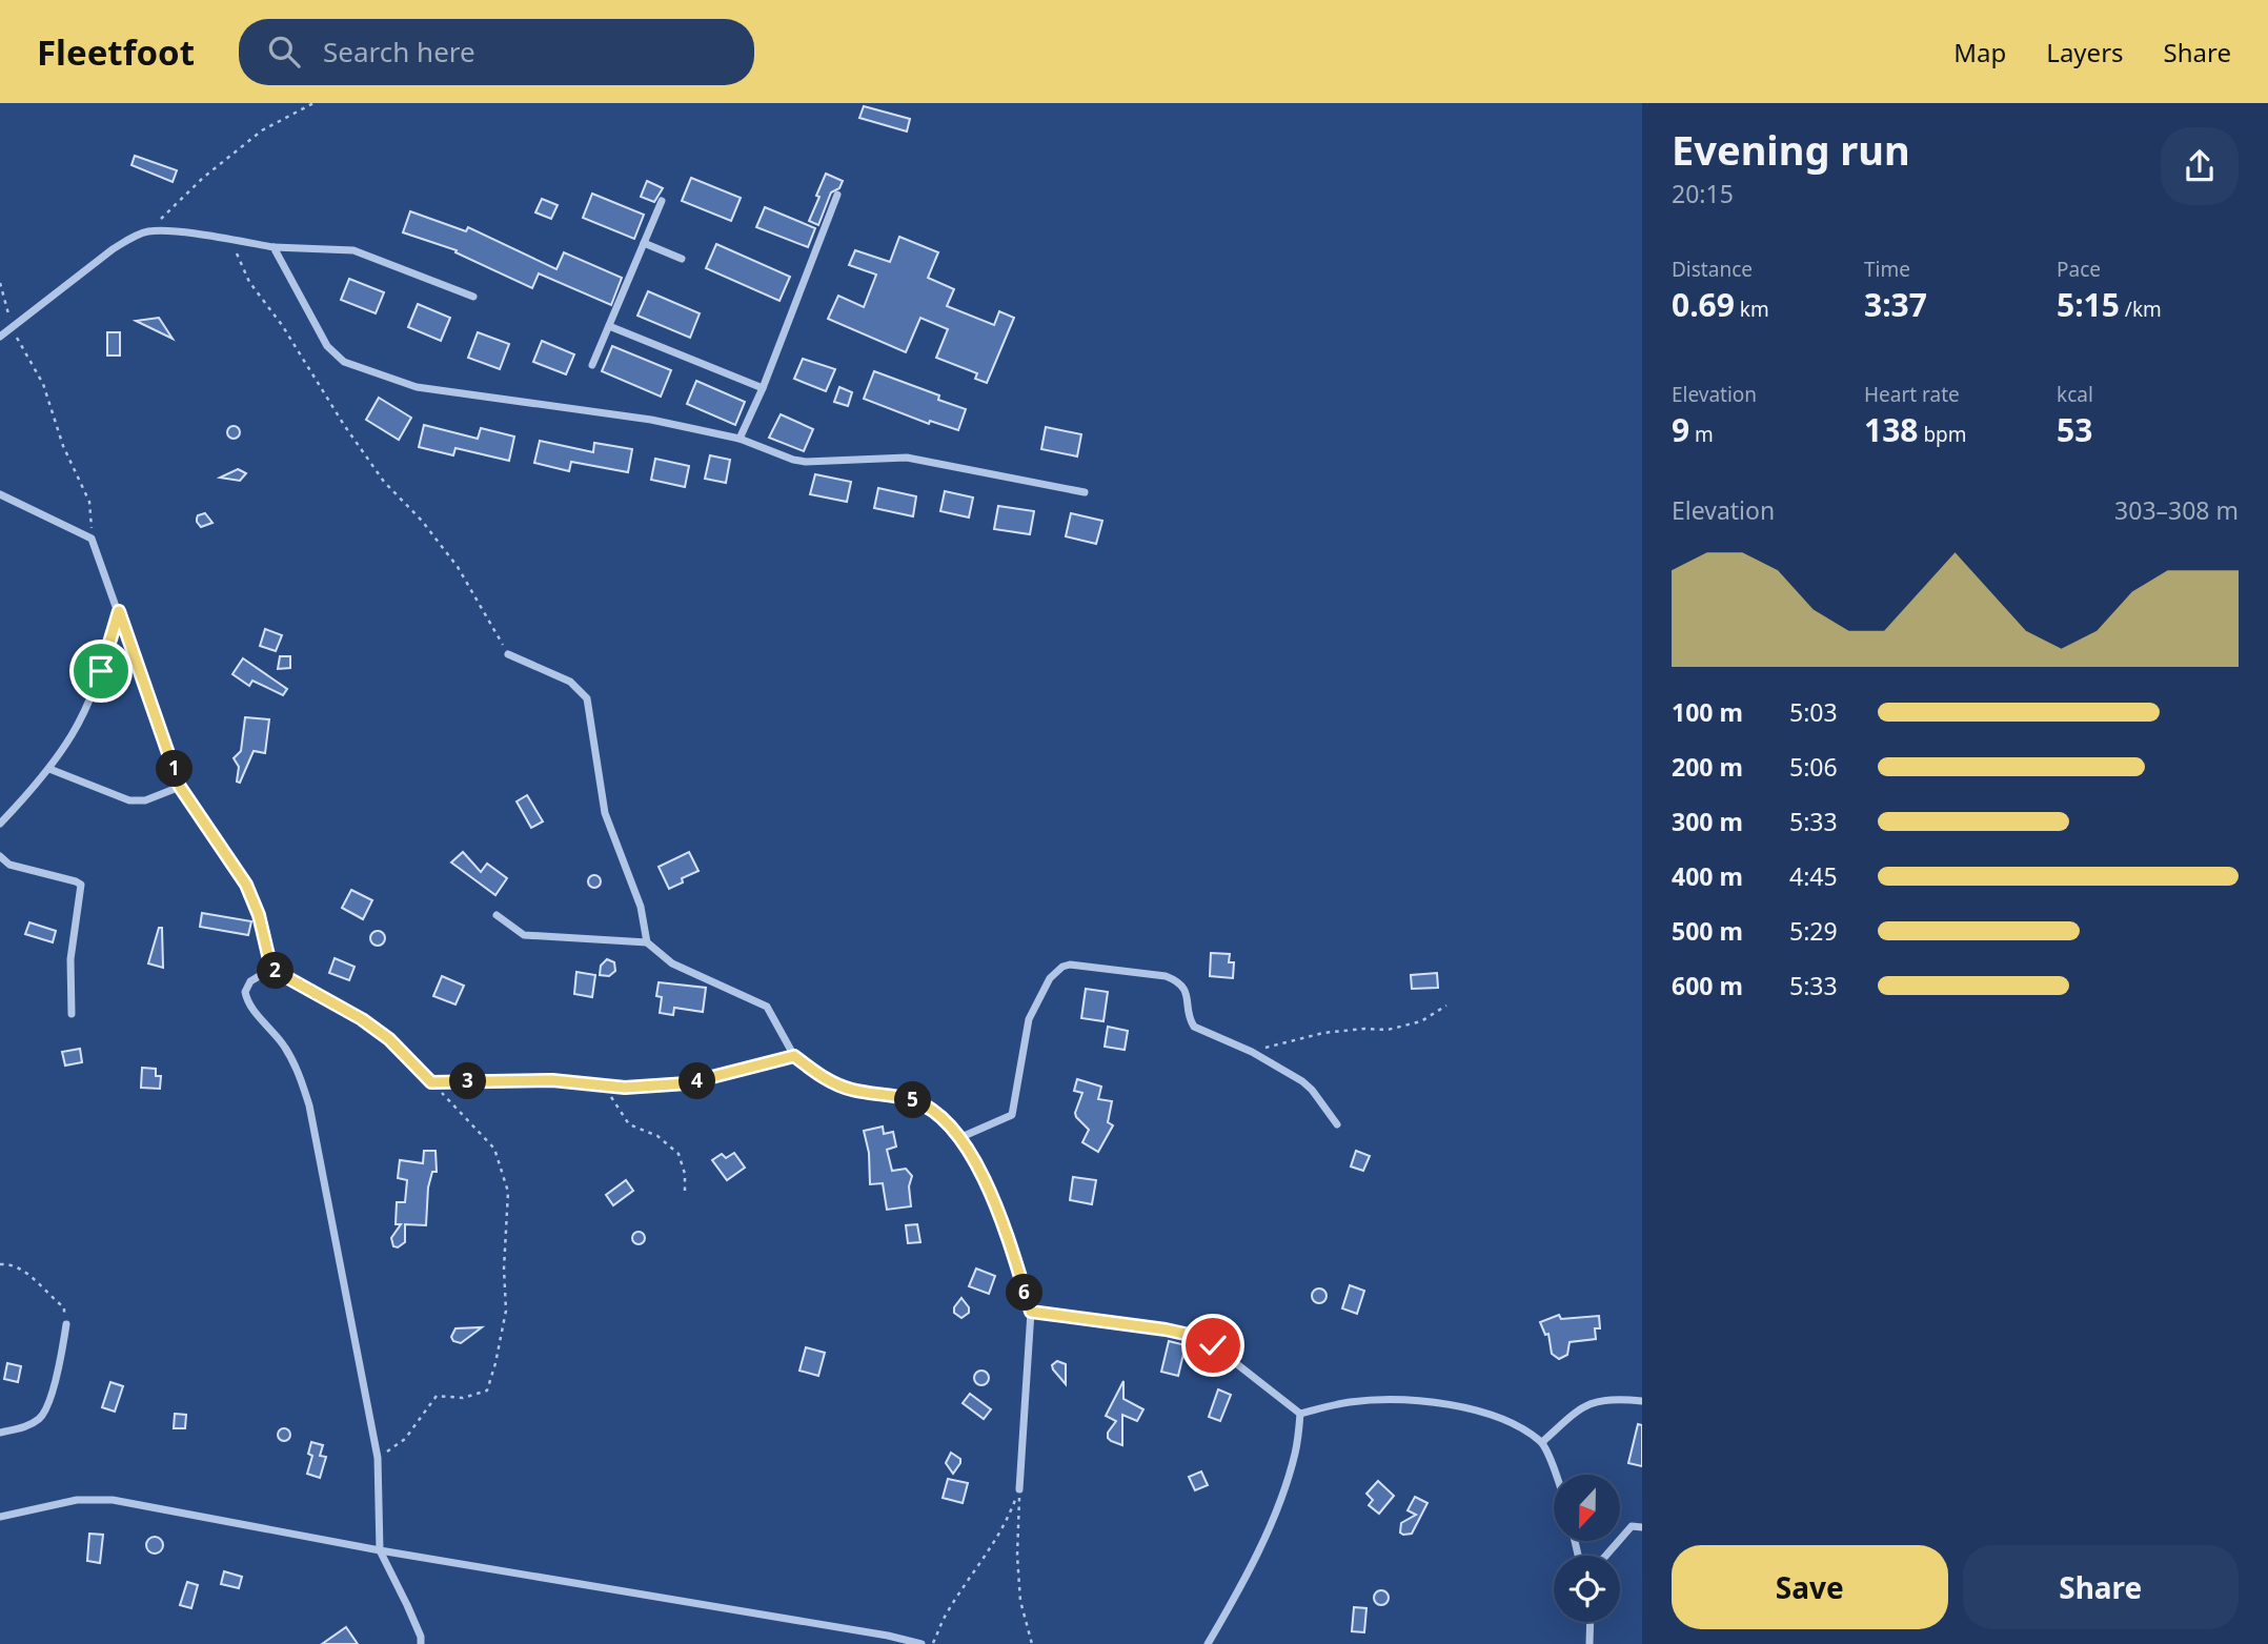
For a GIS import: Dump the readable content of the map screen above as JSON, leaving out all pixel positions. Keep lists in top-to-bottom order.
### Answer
{
  "north": "bottom",
  "page": {
    "header": "Fleetfoot",
    "search": "Search here",
    "nav": ["Map", "Layers", "Share"],
    "heading": ["Evening run", "20:15"],
    "stats": [
      ["Distance", "0.69 km"],
      ["Time", "3:37"],
      ["Pace", "5:15 /km"],
      ["Elevation", "9 m"],
      ["Heart rate", "138 bpm"],
      ["kcal", "53"]
    ],
    "chart": ["Elevation", "303–308 m"],
    "list": [
      {
        "name": "100 m",
        "note": "5:03"
      },
      {
        "name": "200 m",
        "note": "5:06"
      },
      {
        "name": "300 m",
        "note": "5:33"
      },
      {
        "name": "400 m",
        "note": "4:45"
      },
      {
        "name": "500 m",
        "note": "5:29"
      },
      {
        "name": "600 m",
        "note": "5:33"
      }
    ],
    "pins": [
      "1",
      "2",
      "3",
      "4",
      "5",
      "6"
    ],
    "buttons": ["Save", "Share"]
  }
}
